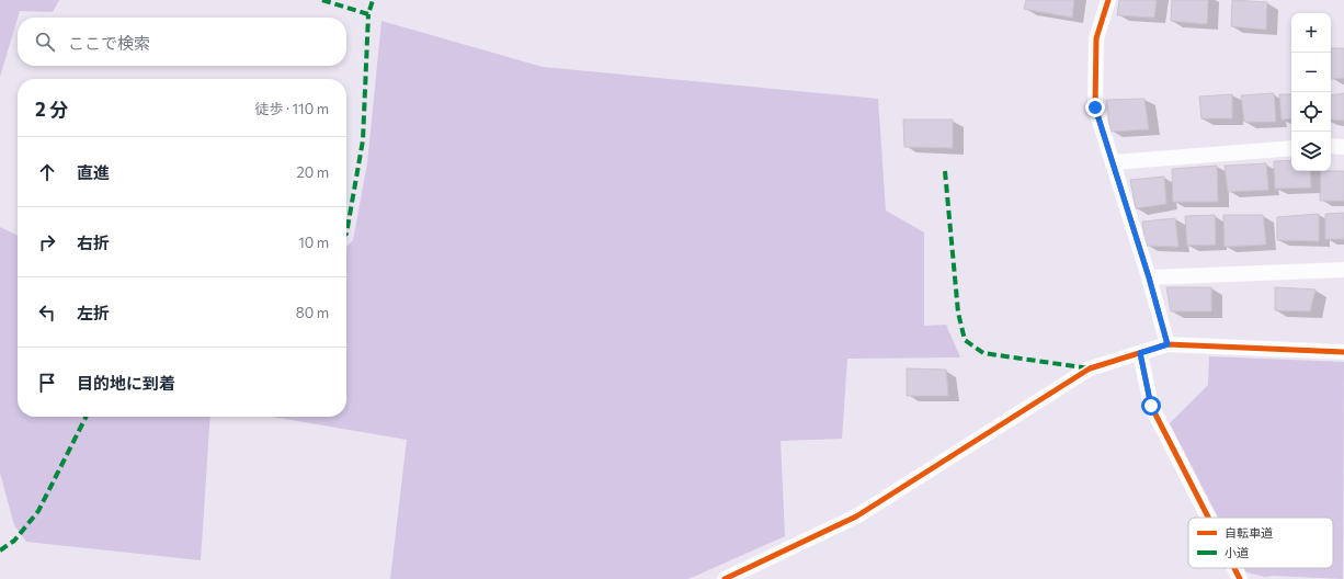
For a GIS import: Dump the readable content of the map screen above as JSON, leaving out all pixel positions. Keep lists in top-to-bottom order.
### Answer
{
  "legend": ["自転車道", "小道"],
  "page": {
    "map_buttons": ["+", "−"],
    "search": "ここで検索",
    "heading": ["2 分", "徒歩 · 110 m"],
    "list": [
      ["直進", "20 m"],
      ["右折", "10 m"],
      ["左折", "80 m"],
      "目的地に到着"
    ]
  }
}
